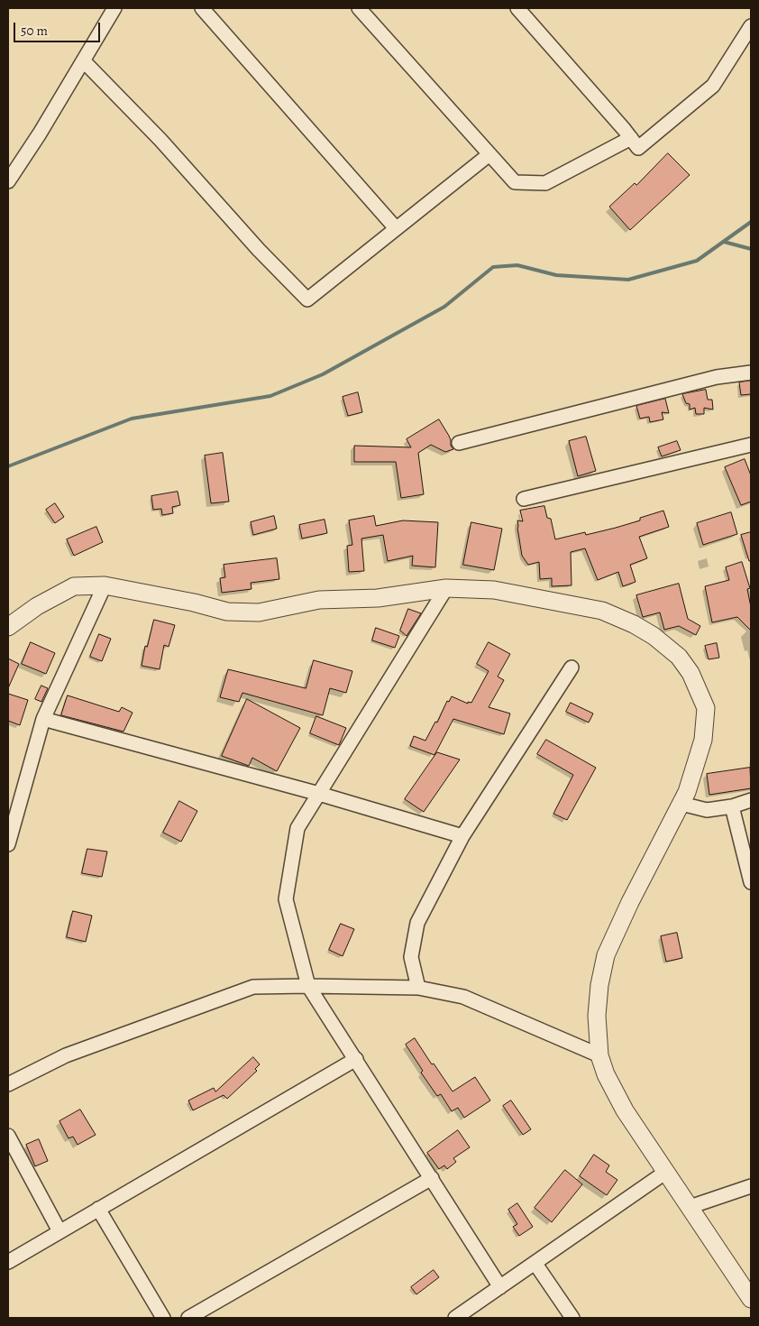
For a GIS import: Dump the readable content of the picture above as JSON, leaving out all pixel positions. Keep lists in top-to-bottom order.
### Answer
{
  "scale_bar": "50 m"
}
